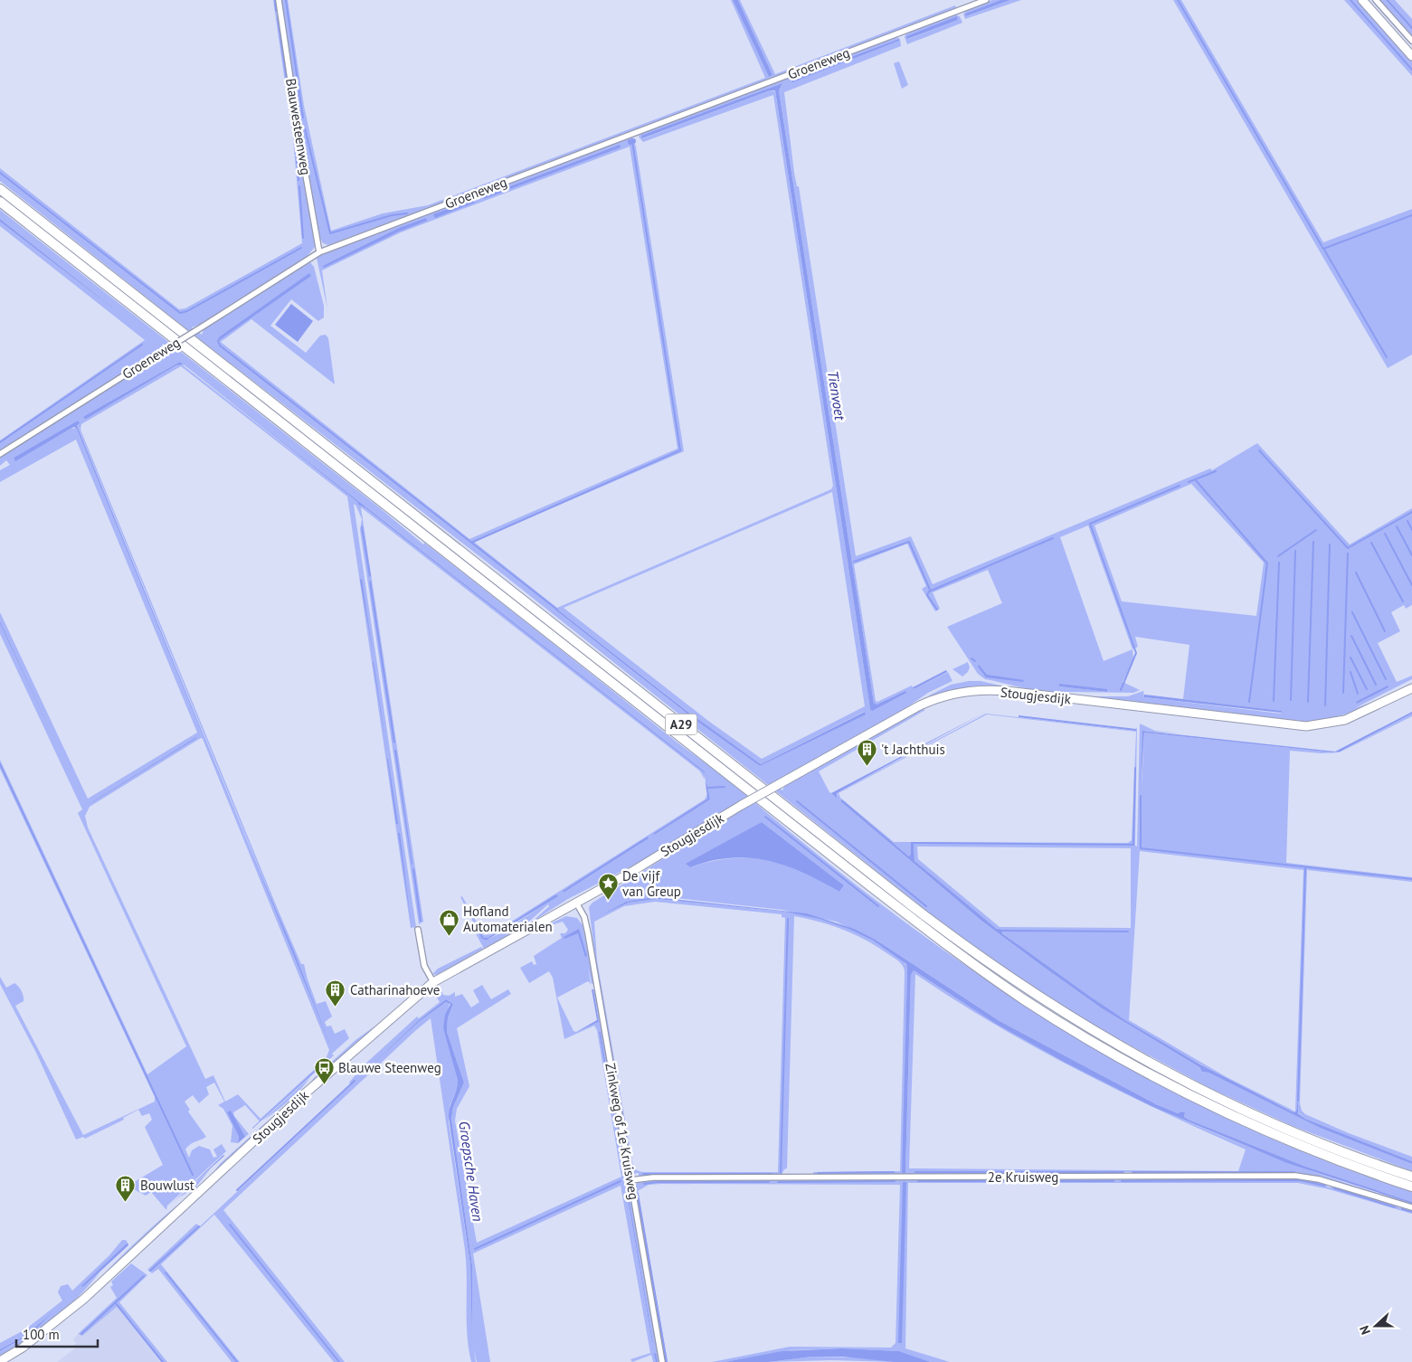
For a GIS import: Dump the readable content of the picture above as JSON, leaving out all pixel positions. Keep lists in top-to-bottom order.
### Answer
{
  "streets": {
    "highway": ["A29"],
    "street": [
      "Groeneweg",
      "Blauwesteenweg",
      "Stougjesdijk",
      "Zinkweg of 1e Kruisweg",
      "2e Kruisweg"
    ]
  },
  "crossings": [
    ["Groeneweg", "Blauwesteenweg"],
    ["Stougjesdijk", "Zinkweg of 1e Kruisweg"],
    ["Zinkweg of 1e Kruisweg", "2e Kruisweg"]
  ],
  "water": ["Tienvoet", "Groepsche Haven"],
  "places": {
    "building": ["'t Jachthuis", "Catharinahoeve", "Bouwlust"],
    "place": ["De vijf van Greup"],
    "shop": ["Hofland Automaterialen"],
    "bus stop": ["Blauwe Steenweg"]
  },
  "scale_bar": "100 m",
  "north": "left"
}
